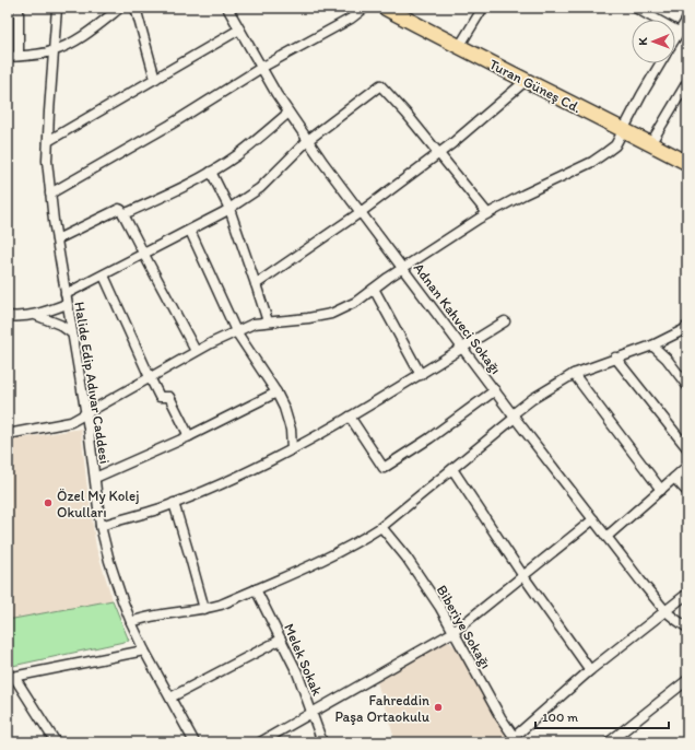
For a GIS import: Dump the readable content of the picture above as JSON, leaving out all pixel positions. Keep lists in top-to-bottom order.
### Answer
{
  "streets": {
    "main road": ["Turan Güneş Cd."],
    "street": [
      "Adnan Kahveci Sokağı",
      "Halide Edip Adıvar Caddesi",
      "Biberiye Sokağı",
      "Melek Sokak"
    ]
  },
  "places": ["Özel My Kolej Okulları", "Fahreddin Paşa Ortaokulu"],
  "scale_bar": "100 m",
  "north": "left"
}
